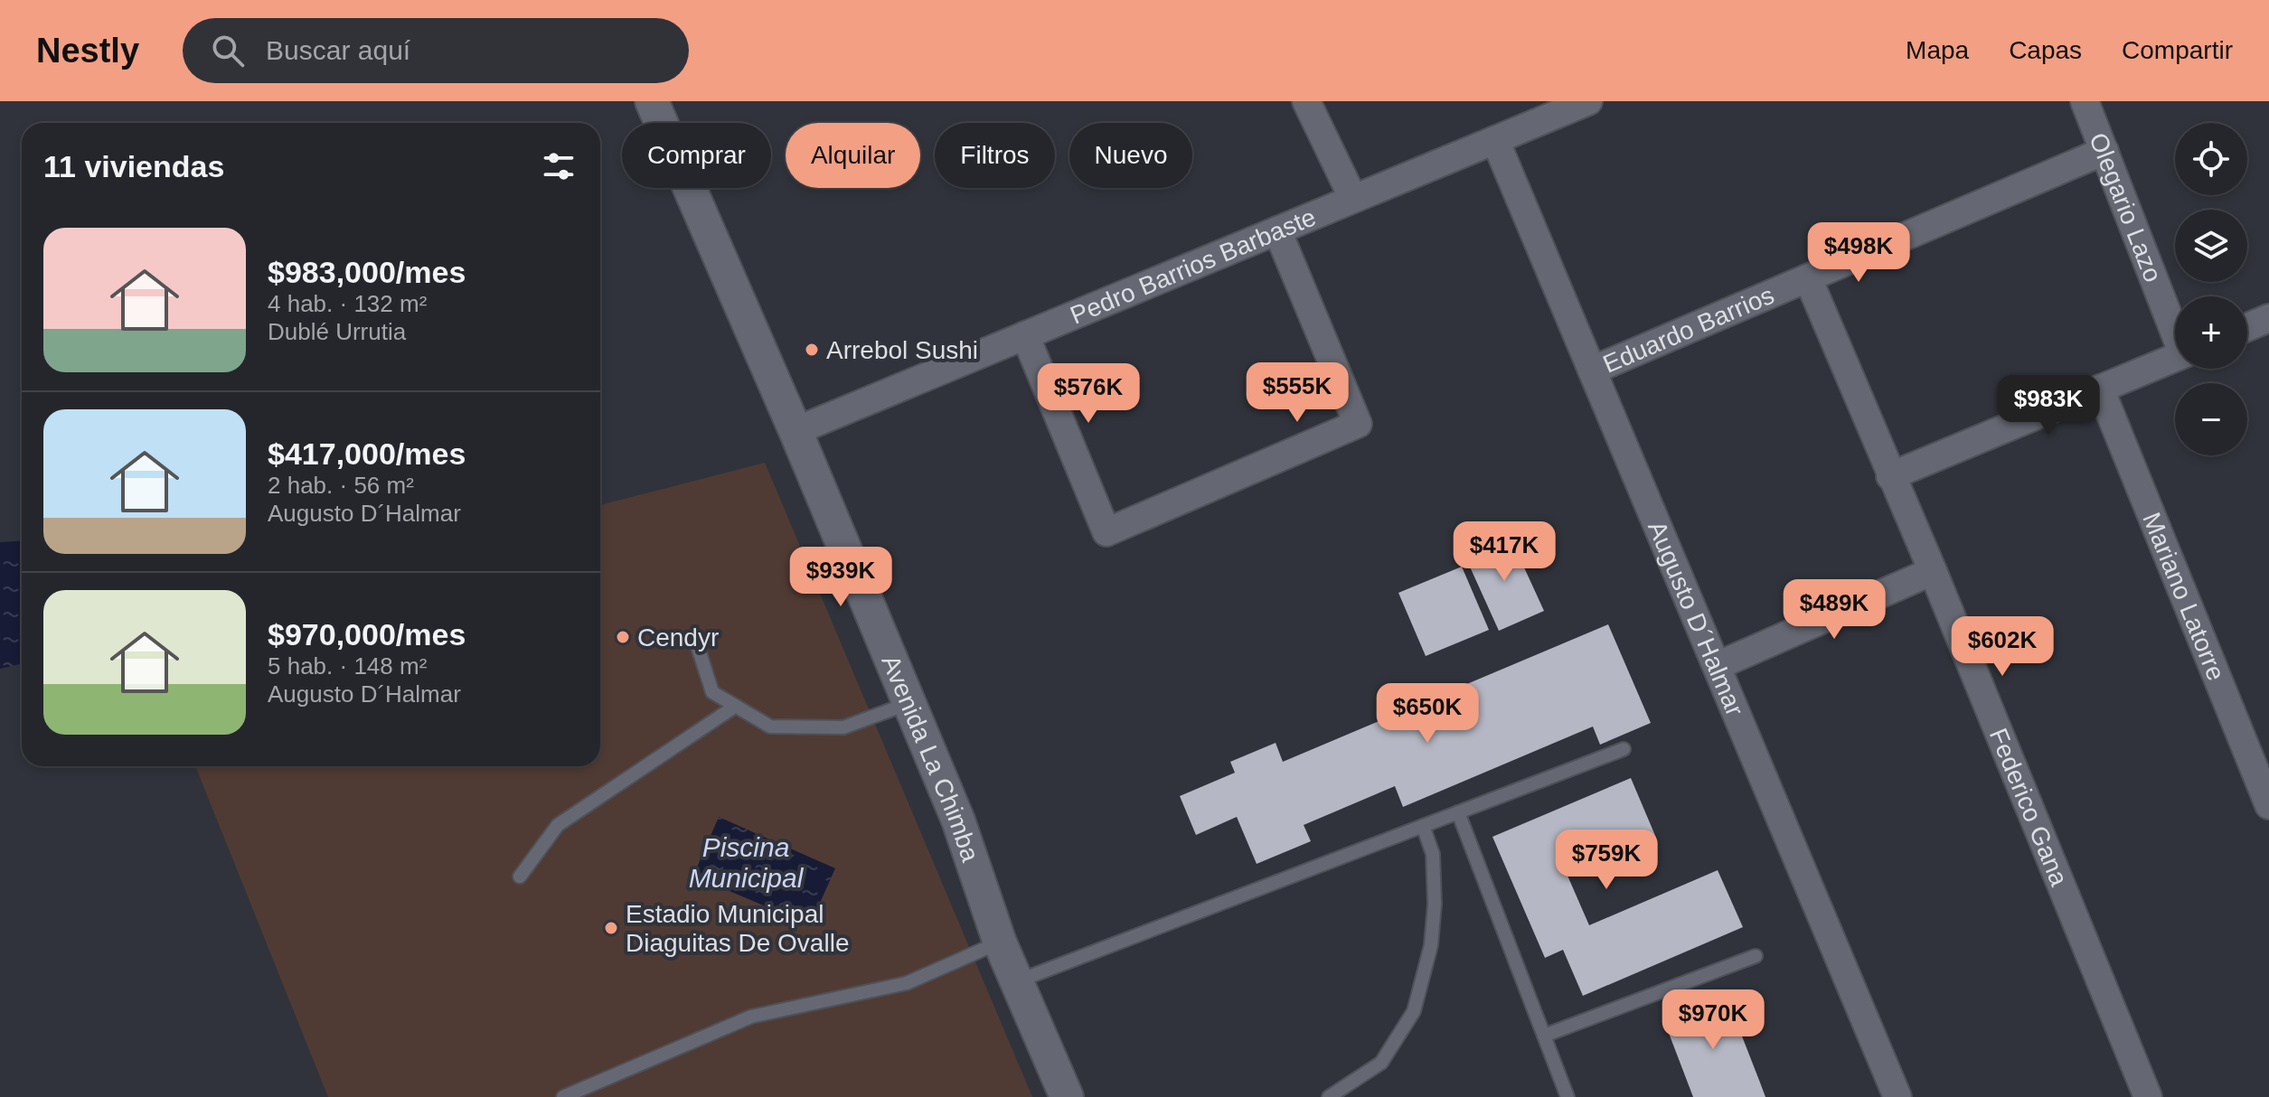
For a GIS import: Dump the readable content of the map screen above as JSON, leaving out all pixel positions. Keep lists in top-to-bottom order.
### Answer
{
  "streets": {
    "street": [
      "Olegario Lazo",
      "Pedro Barrios Barbaste",
      "Eduardo Barrios",
      "Mariano Latorre",
      "Augusto D´Halmar",
      "Avenida La Chimba",
      "Federico Gana"
    ]
  },
  "crossings": [
    ["Olegario Lazo", "Eduardo Barrios"],
    ["Pedro Barrios Barbaste", "Augusto D´Halmar"],
    ["Pedro Barrios Barbaste", "Avenida La Chimba"],
    ["Eduardo Barrios", "Augusto D´Halmar"],
    ["Eduardo Barrios", "Federico Gana"]
  ],
  "water": ["Piscina Municipal"],
  "places": ["Arrebol Sushi", "Cendyr", "Estadio Municipal Diaguitas De Ovalle"],
  "page": {
    "header": "Nestly",
    "search": "Buscar aquí",
    "nav": ["Mapa", "Capas", "Compartir"],
    "map_buttons": ["+", "−"],
    "chip": [
      "Comprar",
      "Alquilar",
      "Filtros",
      "Nuevo"
    ],
    "heading": "11 viviendas",
    "list": [
      {
        "name": "$983,000/mes",
        "note": "4 hab. · 132 m² · Dublé Urrutia"
      },
      {
        "name": "$417,000/mes",
        "note": "2 hab. · 56 m² · Augusto D´Halmar"
      },
      {
        "name": "$970,000/mes",
        "note": "5 hab. · 148 m² · Augusto D´Halmar"
      }
    ],
    "price": [
      "$498K",
      "$555K",
      "$576K",
      "$983K",
      "$417K",
      "$939K",
      "$489K",
      "$602K",
      "$650K",
      "$759K",
      "$970K"
    ]
  }
}
